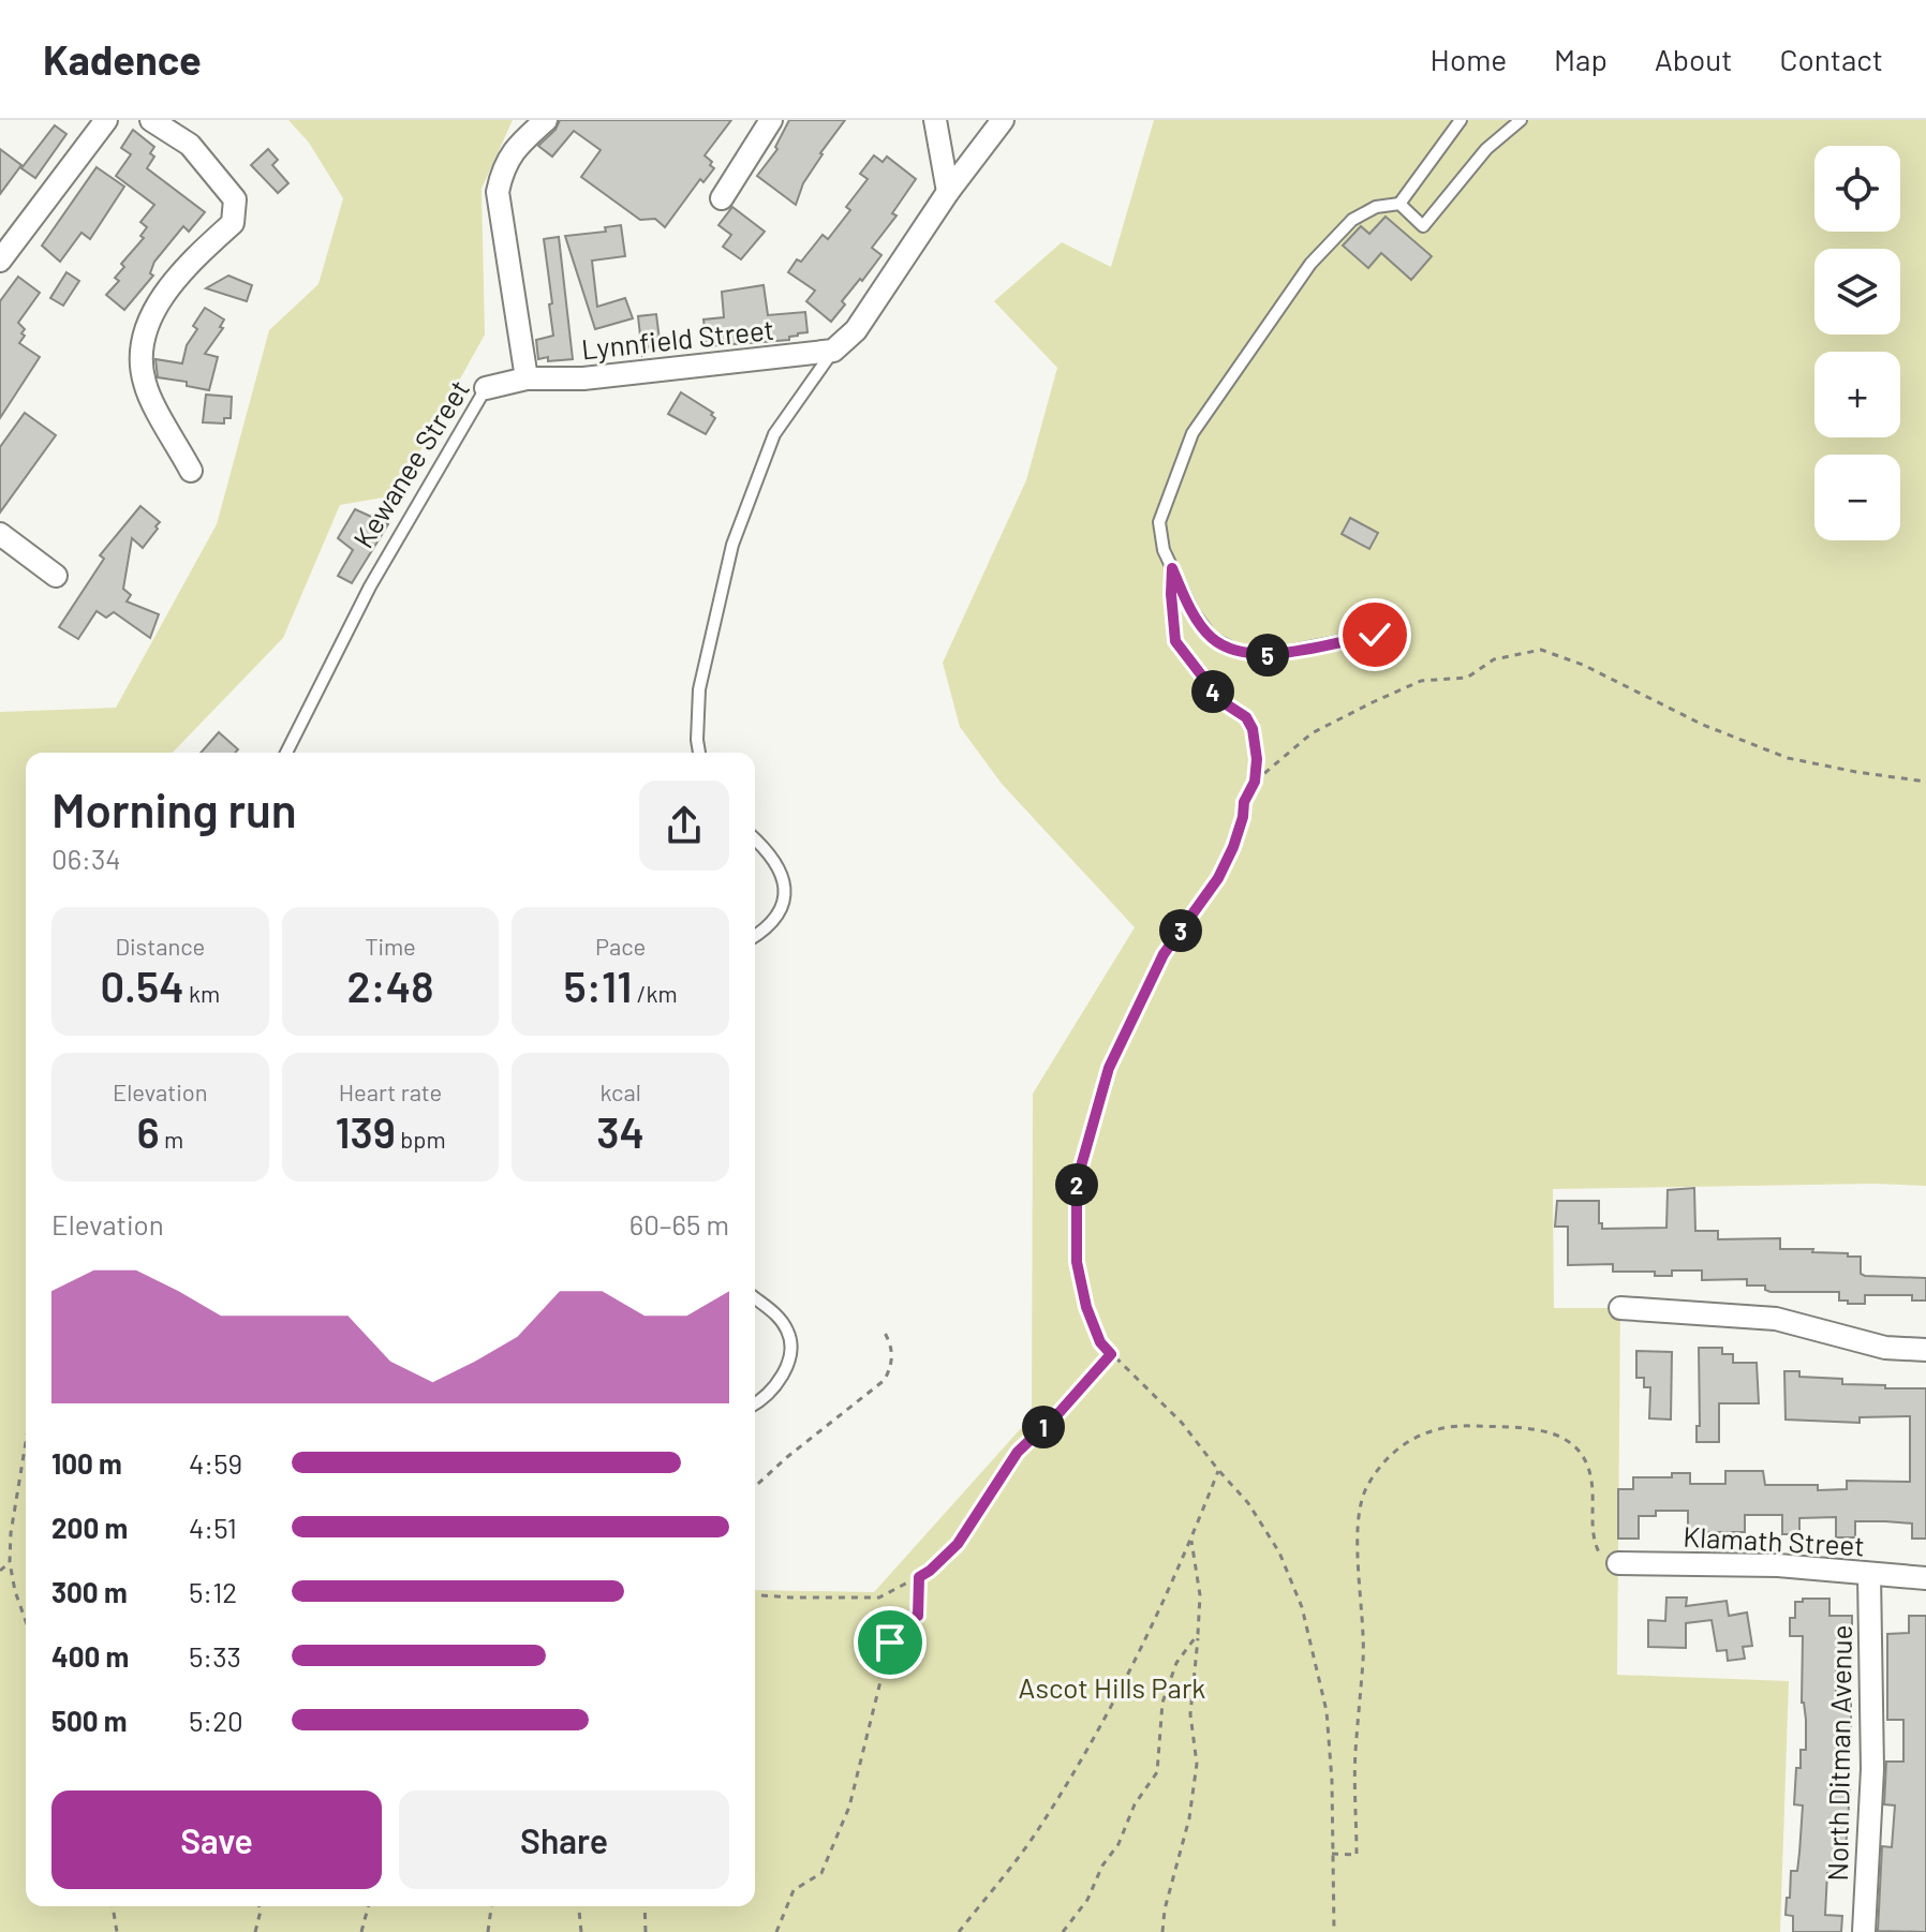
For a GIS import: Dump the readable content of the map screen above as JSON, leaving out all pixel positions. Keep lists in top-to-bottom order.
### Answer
{
  "streets": {
    "street": [
      "Lynnfield Street",
      "Kewanee Street",
      "Klamath Street",
      "North Ditman Avenue"
    ]
  },
  "crossings": [
    ["Lynnfield Street", "Kewanee Street"],
    ["Klamath Street", "North Ditman Avenue"]
  ],
  "parks": ["Ascot Hills Park"],
  "page": {
    "header": "Kadence",
    "nav": [
      "Home",
      "Map",
      "About",
      "Contact"
    ],
    "map_buttons": ["+", "−"],
    "pins": [
      "5",
      "4",
      "3",
      "2",
      "1"
    ],
    "heading": ["Morning run", "06:34"],
    "stats": [
      ["Distance", "0.54 km"],
      ["Time", "2:48"],
      ["Pace", "5:11 /km"],
      ["Elevation", "6 m"],
      ["Heart rate", "139 bpm"],
      ["kcal", "34"]
    ],
    "chart": ["Elevation", "60–65 m"],
    "list": [
      {
        "name": "100 m",
        "note": "4:59"
      },
      {
        "name": "200 m",
        "note": "4:51"
      },
      {
        "name": "300 m",
        "note": "5:12"
      },
      {
        "name": "400 m",
        "note": "5:33"
      },
      {
        "name": "500 m",
        "note": "5:20"
      }
    ],
    "buttons": ["Save", "Share"]
  }
}
